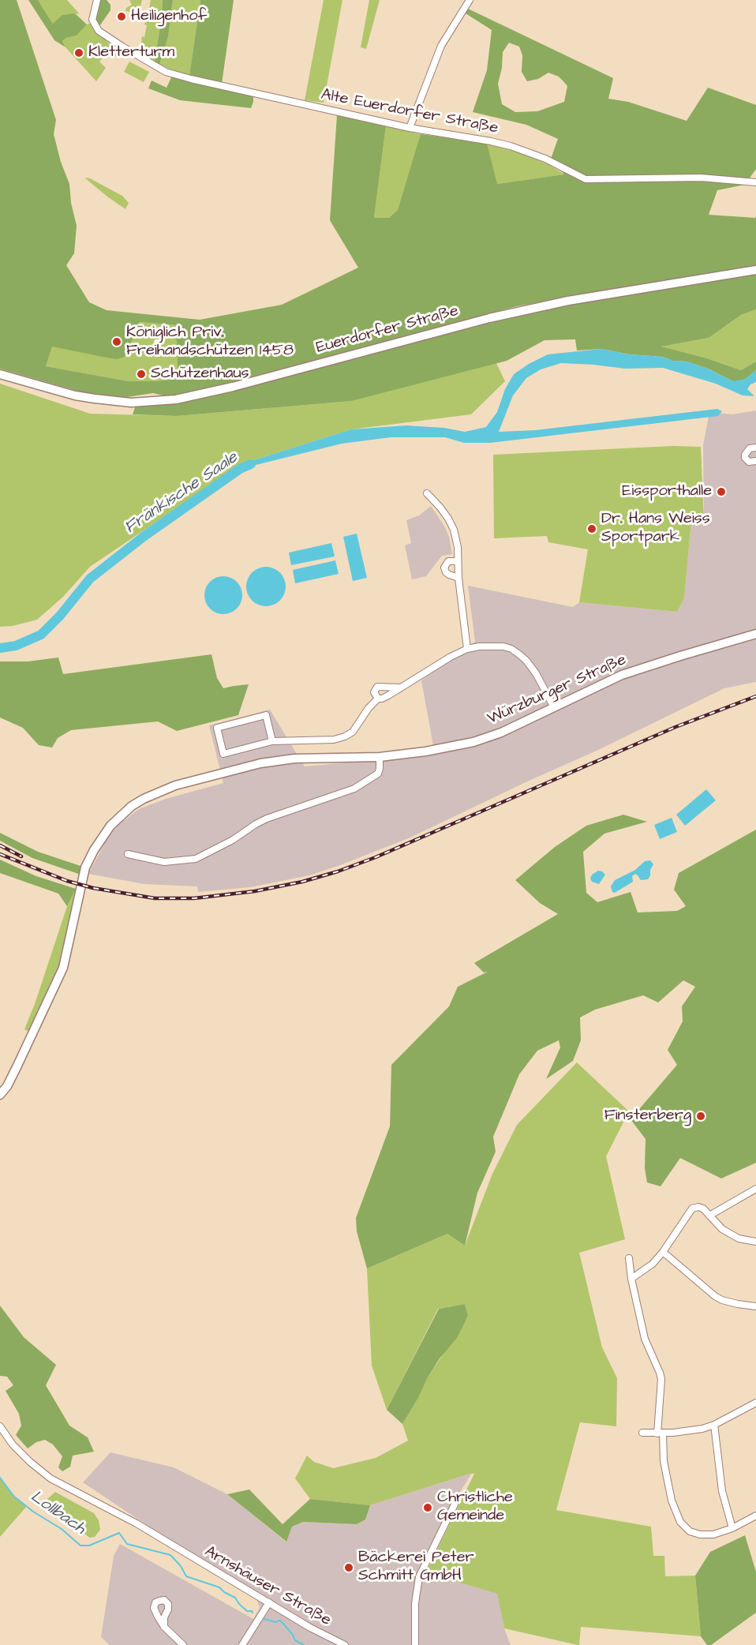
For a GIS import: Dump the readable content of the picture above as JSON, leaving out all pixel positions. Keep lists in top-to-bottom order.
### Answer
{
  "streets": {
    "main road": ["Euerdorfer Straße", "Würzburger Straße"],
    "street": ["Alte Euerdorfer Straße", "Arnshäuser Straße"]
  },
  "water": ["Fränkische Saale", "Lollbach"],
  "places": [
    "Heiligenhof",
    "Kletterturm",
    "Königlich Priv. Freihandschützen 1458",
    "Schützenhaus",
    "Eissporthalle",
    "Dr. Hans Weiss Sportpark",
    "Finsterberg",
    "Christliche Gemeinde",
    "Bäckerei Peter Schmitt GmbH"
  ]
}
